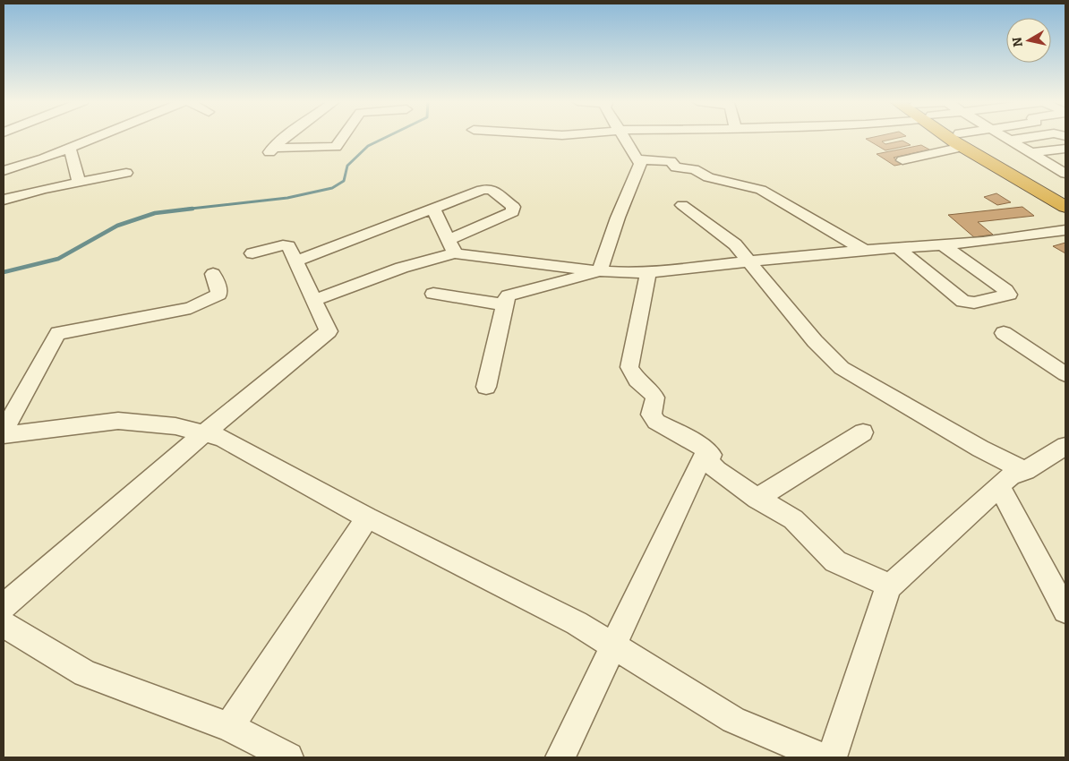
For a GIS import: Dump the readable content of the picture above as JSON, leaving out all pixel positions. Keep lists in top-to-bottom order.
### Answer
{
  "north": "left"
}
